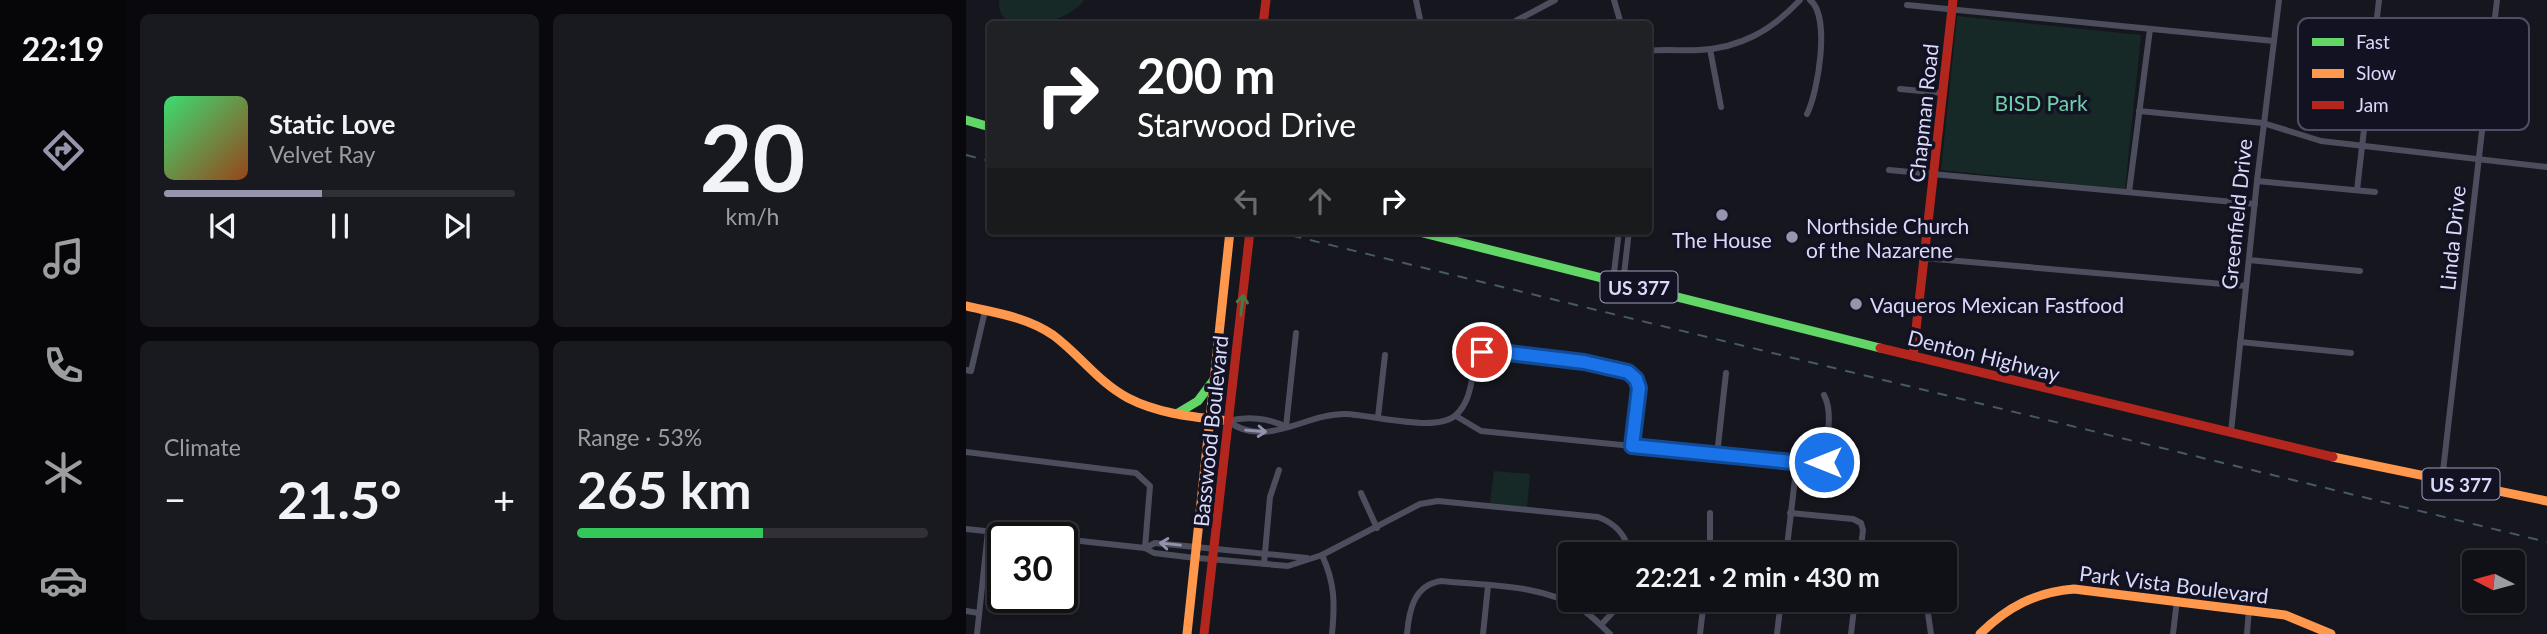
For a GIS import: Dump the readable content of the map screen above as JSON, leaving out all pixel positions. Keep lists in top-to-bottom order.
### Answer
{
  "streets": {
    "main road": [
      "Chapman Road",
      "US 377",
      "Denton Highway",
      "Basswood Boulevard",
      "Park Vista Boulevard"
    ],
    "street": ["Greenfield Drive", "Linda Drive"]
  },
  "crossings": [
    ["Chapman Road", "Denton Highway"],
    ["Greenfield Drive", "Denton Highway"],
    ["Linda Drive", "Denton Highway"]
  ],
  "parks": ["BISD Park"],
  "places": ["The House", "Northside Church of the Nazarene", "Vaqueros Mexican Fastfood"],
  "legend": ["Fast", "Slow", "Jam"],
  "north": "left",
  "page": {
    "tabs": "22:19",
    "tile": [
      ["20", "km/h"],
      "Climate",
      ["Range · 53%", "265 km"]
    ],
    "turn": ["200 m", "Starwood Drive"],
    "song": ["Static Love", "Velvet Ray"],
    "heat": ["−", "21.5°", "+"],
    "limit": "30",
    "trip": "22:21 · 2 min · 430 m"
  }
}
